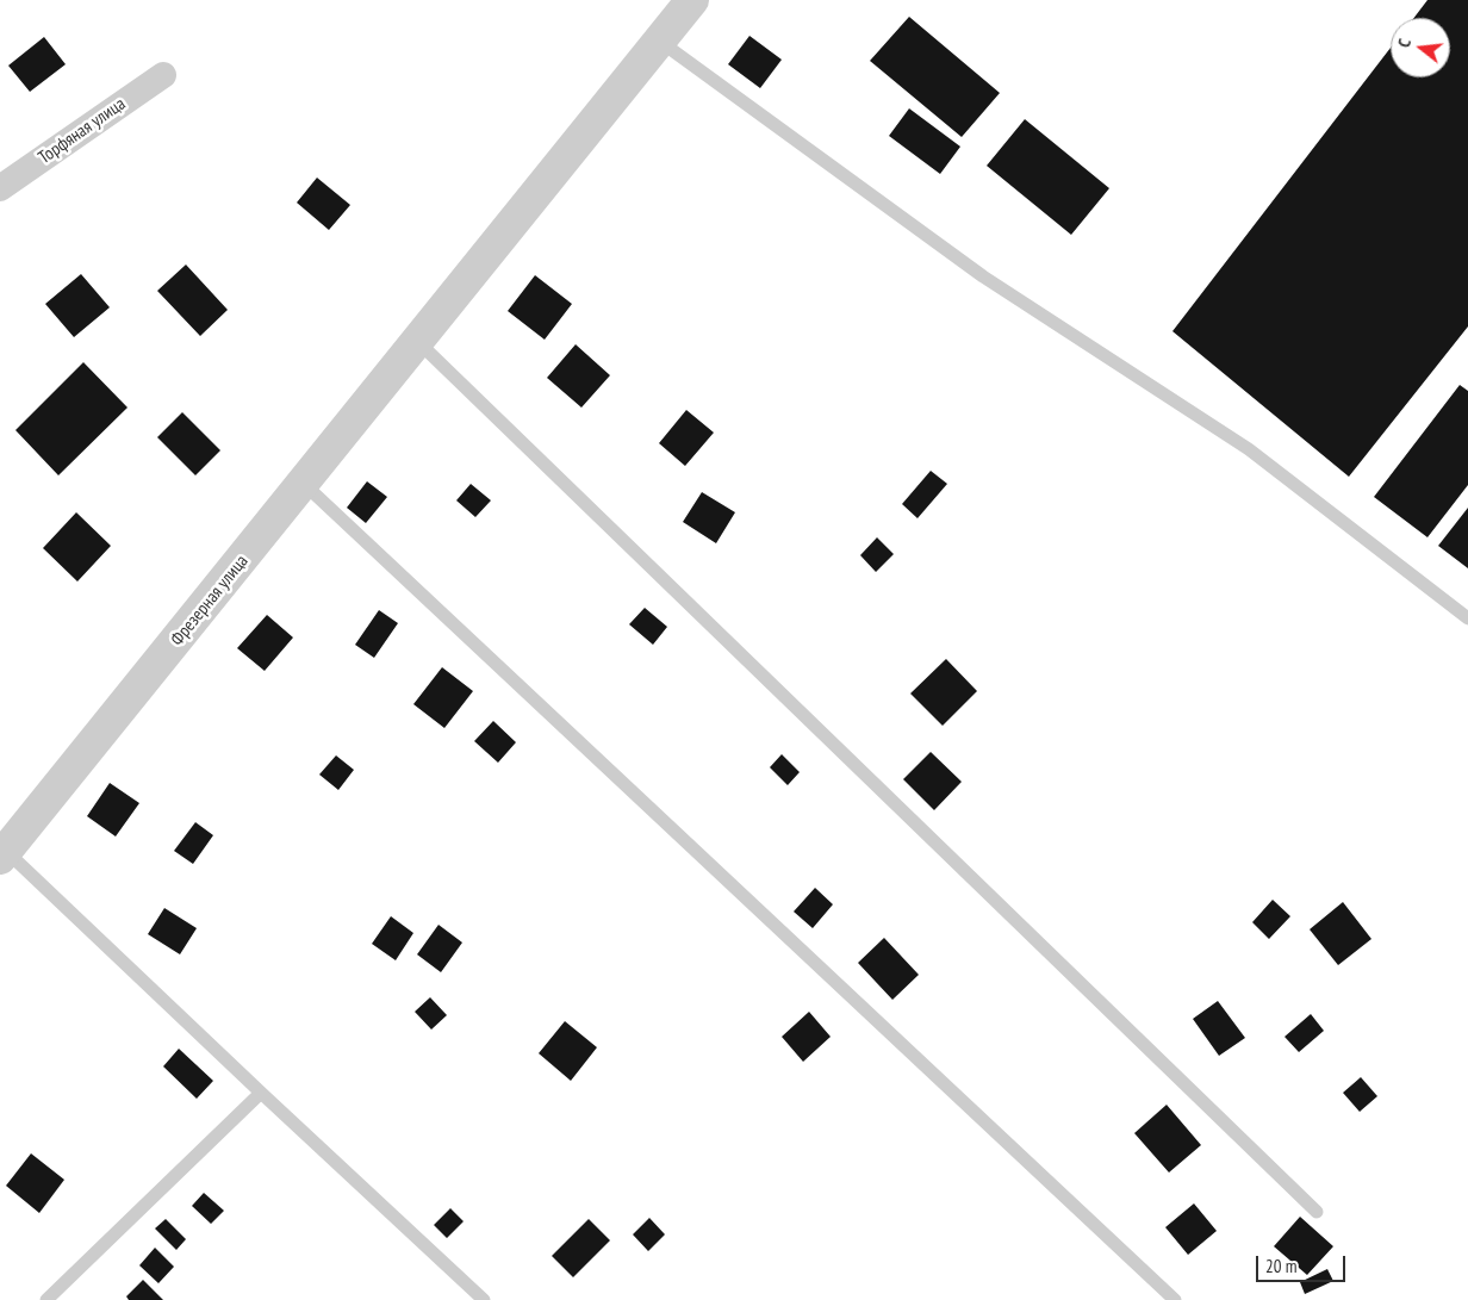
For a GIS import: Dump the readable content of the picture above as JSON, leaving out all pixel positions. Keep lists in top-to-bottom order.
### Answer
{
  "streets": {
    "street": ["Торфяная улица", "Фрезерная улица"]
  },
  "scale_bar": "20 m",
  "north": "left"
}
